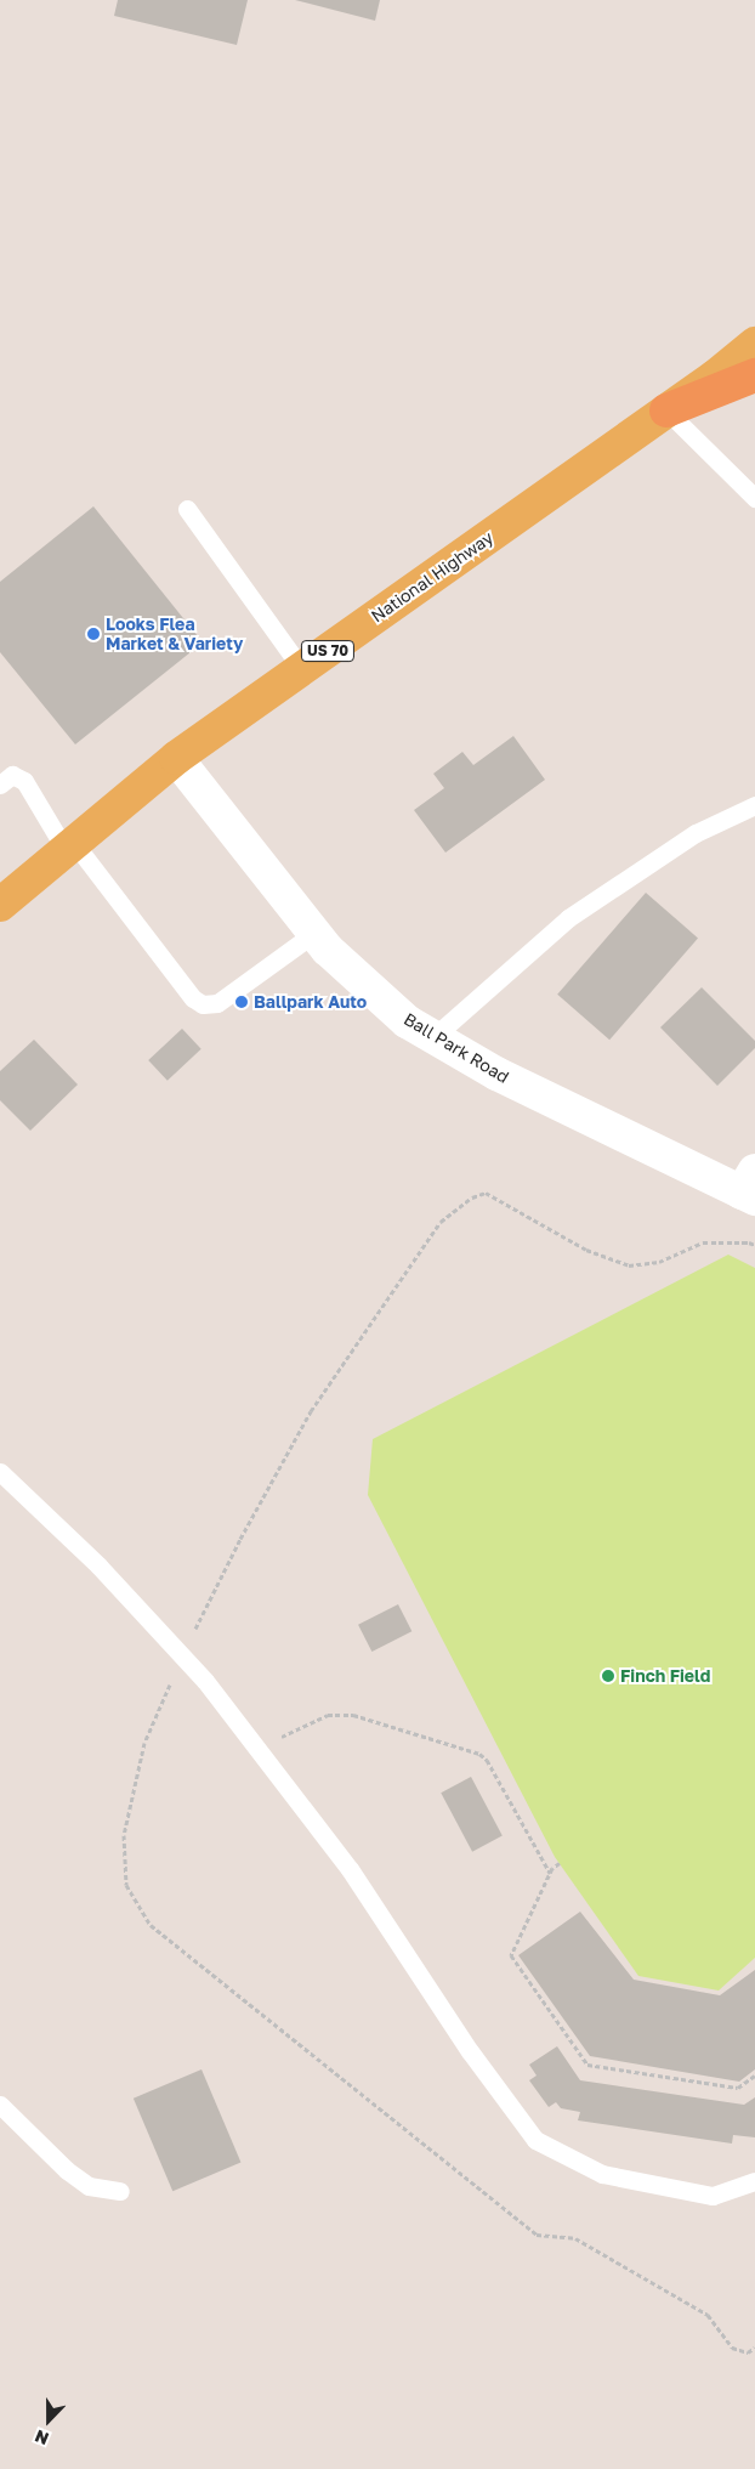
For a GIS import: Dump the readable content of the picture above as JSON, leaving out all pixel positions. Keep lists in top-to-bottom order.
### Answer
{
  "streets": {
    "main road": ["National Highway", "US 70"],
    "street": ["Ball Park Road"]
  },
  "crossings": [
    ["National Highway", "Ball Park Road"]
  ],
  "places": ["Looks Flea Market & Variety", "Ballpark Auto", "Finch Field"],
  "north": "bottom"
}
